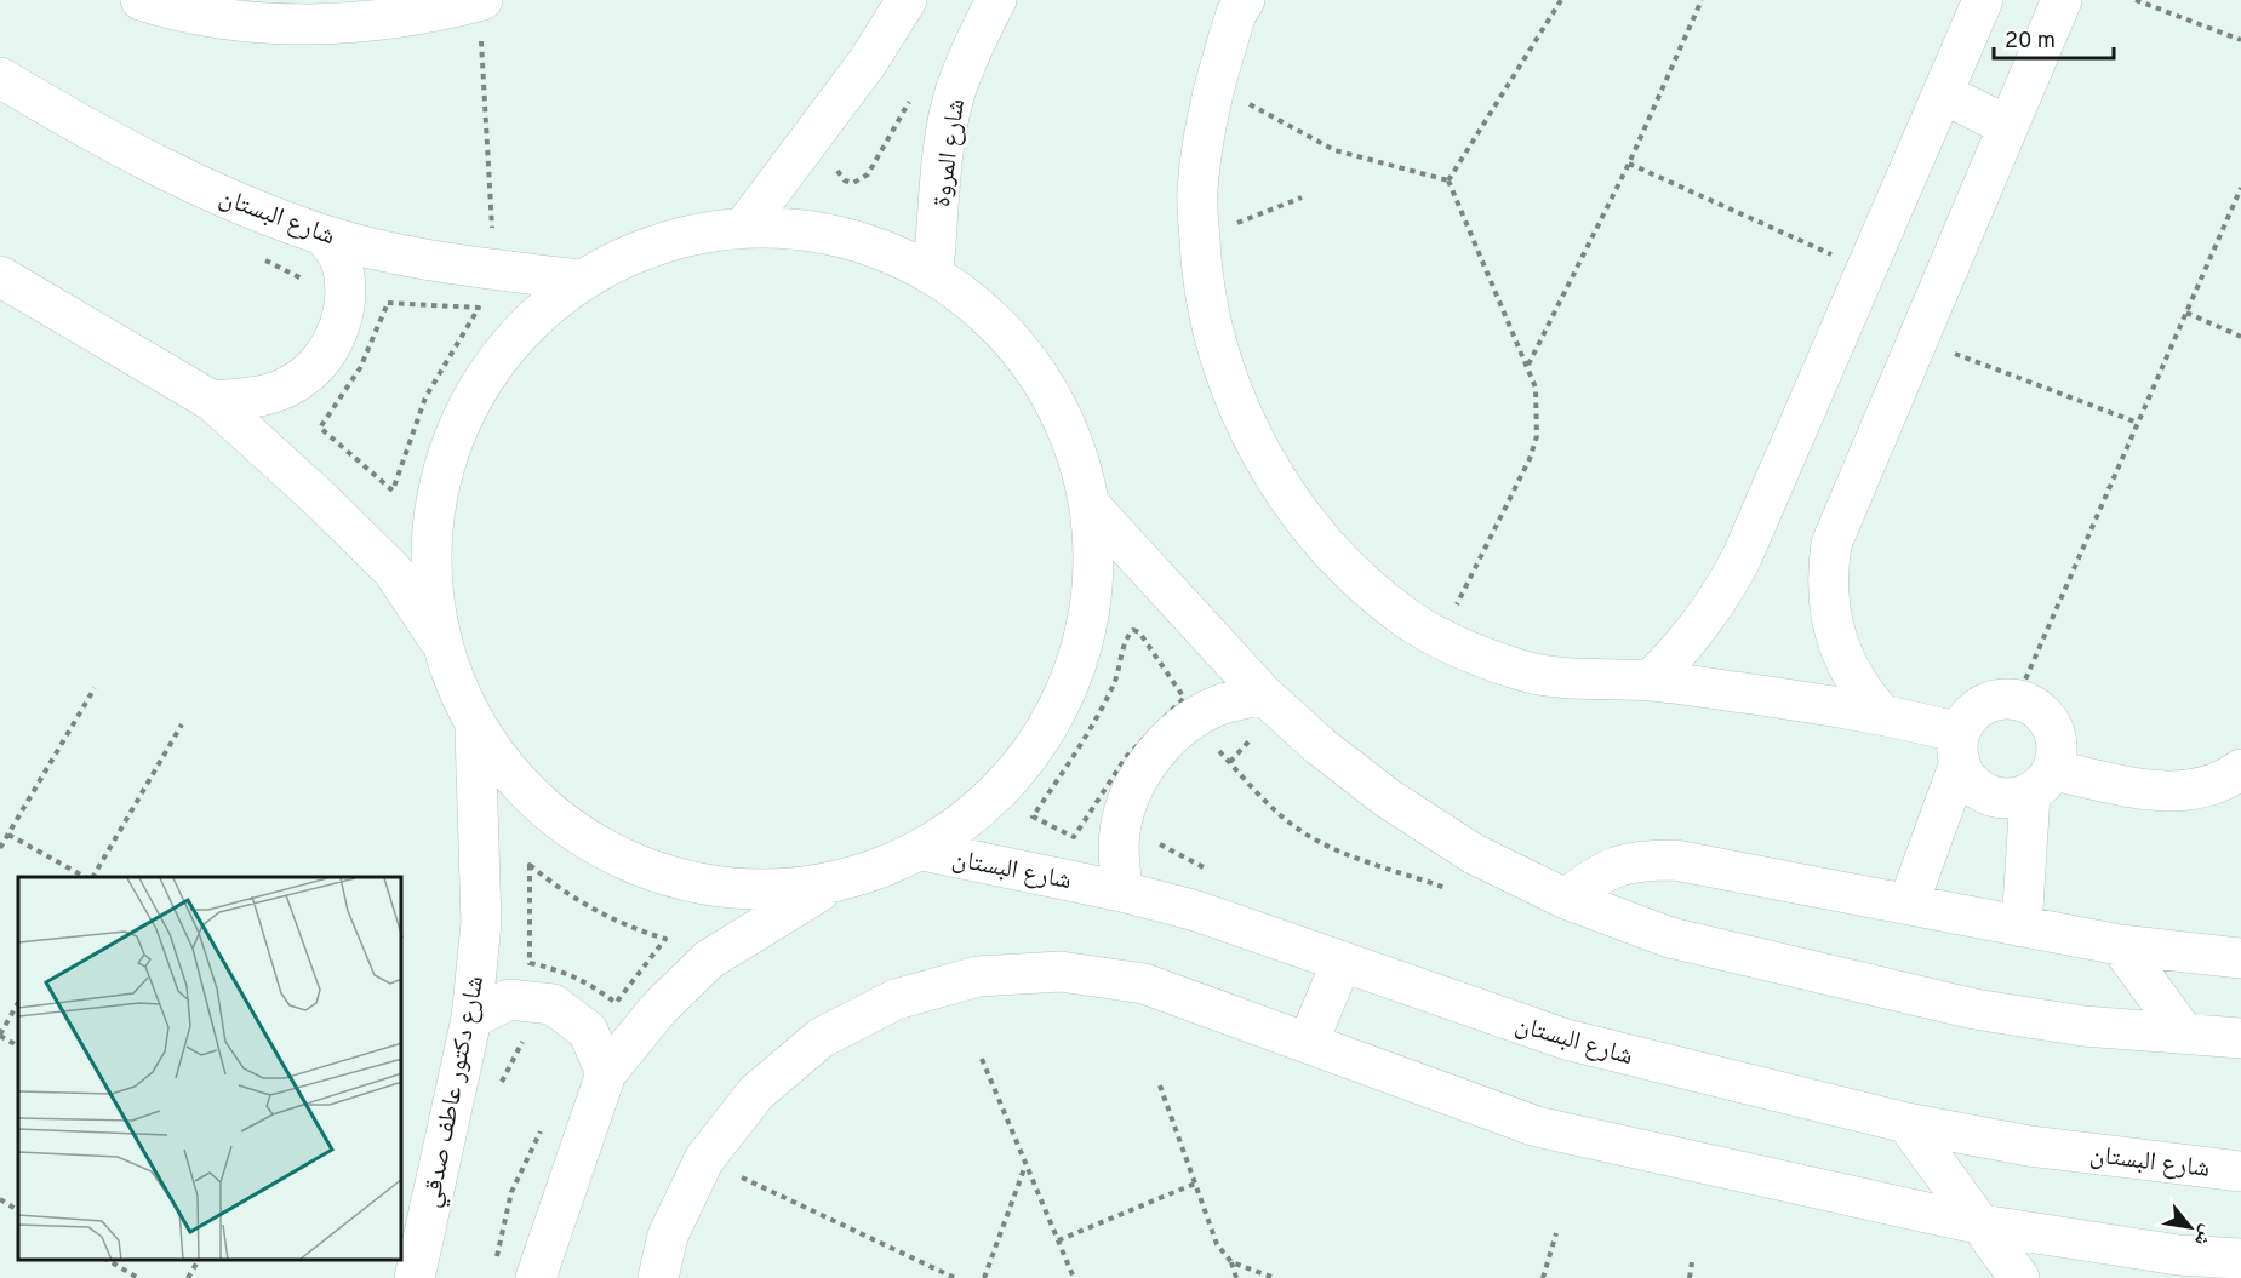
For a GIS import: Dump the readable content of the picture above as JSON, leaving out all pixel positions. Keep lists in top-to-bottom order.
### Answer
{
  "streets": {
    "street": ["شارع المروة", "شارع البستان", "شارع دكتور عاطف صدقي"]
  },
  "scale_bar": "20 m",
  "north": "bottom right"
}
